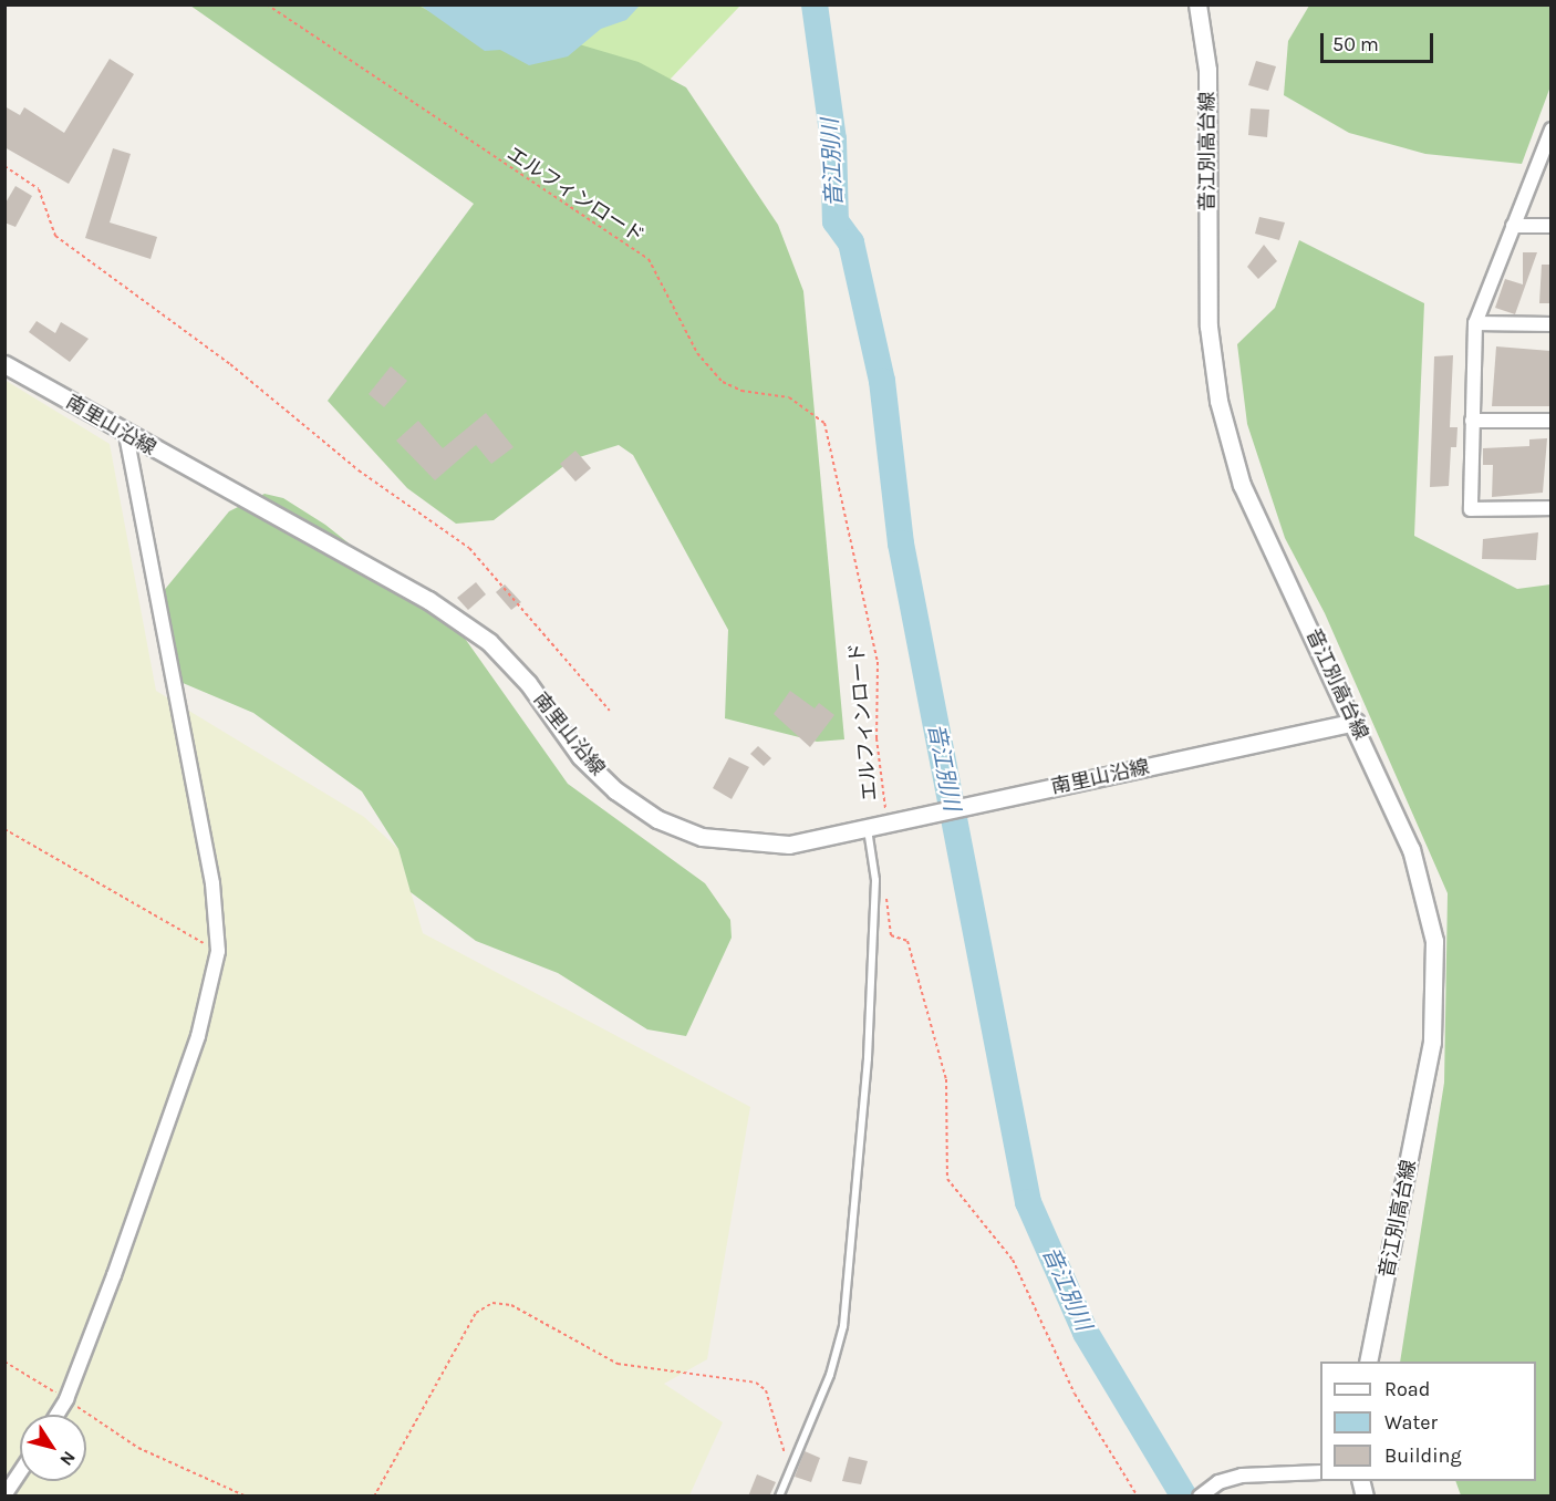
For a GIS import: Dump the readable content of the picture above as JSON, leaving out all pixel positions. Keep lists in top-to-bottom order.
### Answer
{
  "streets": {
    "street": ["音江別高台線", "南里山沿線"],
    "path": ["エルフィンロード"]
  },
  "crossings": [
    ["音江別高台線", "南里山沿線"],
    ["エルフィンロード", "南里山沿線"]
  ],
  "water": ["音江別川"],
  "legend": ["Road", "Water", "Building"],
  "scale_bar": "50 m",
  "north": "bottom right"
}
